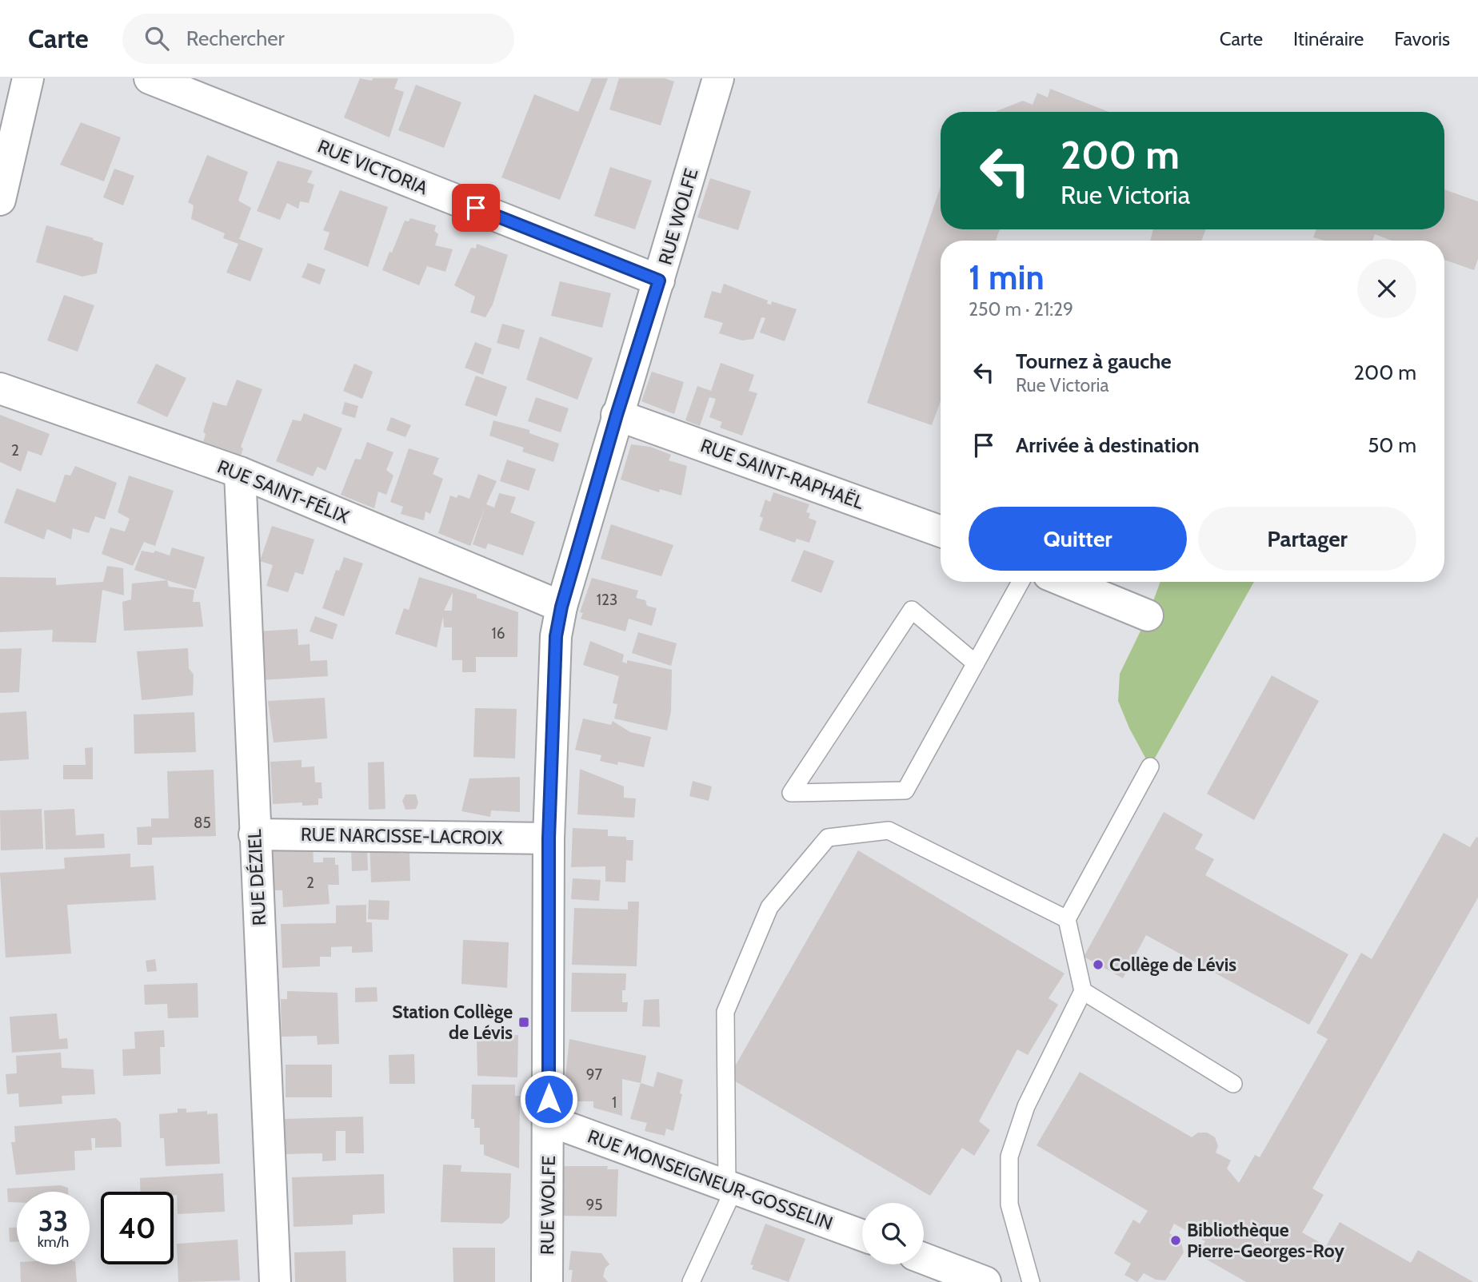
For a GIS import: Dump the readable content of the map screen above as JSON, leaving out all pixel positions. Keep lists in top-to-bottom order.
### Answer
{
  "streets": {
    "street": [
      "RUE VICTORIA",
      "RUE WOLFE",
      "RUE SAINT-RAPHAËL",
      "RUE SAINT-FÉLIX",
      "RUE NARCISSE-LACROIX",
      "RUE DÉZIEL",
      "RUE MONSEIGNEUR-GOSSELIN"
    ]
  },
  "crossings": [
    ["RUE VICTORIA", "RUE WOLFE"],
    ["RUE WOLFE", "RUE SAINT-RAPHAËL"],
    ["RUE WOLFE", "RUE SAINT-FÉLIX"],
    ["RUE WOLFE", "RUE NARCISSE-LACROIX"],
    ["RUE WOLFE", "RUE MONSEIGNEUR-GOSSELIN"],
    ["RUE SAINT-FÉLIX", "RUE DÉZIEL"],
    ["RUE NARCISSE-LACROIX", "RUE DÉZIEL"]
  ],
  "places": {
    "other": ["Collège de Lévis", "Bibliothèque Pierre-Georges-Roy"],
    "transit": ["Station Collège de Lévis"]
  },
  "house_numbers": [
    "2",
    "123",
    "16",
    "85",
    "2",
    "97",
    "1",
    "95"
  ],
  "page": {
    "header": "Carte",
    "search": "Rechercher",
    "nav": ["Carte", "Itinéraire", "Favoris"],
    "turn": ["200 m", "Rue Victoria"],
    "heading": ["1 min", "250 m · 21:29"],
    "list": [
      {
        "name": "Tournez à gauche",
        "note": "Rue Victoria",
        "value": "200 m"
      },
      {
        "name": "Arrivée à destination",
        "value": "50 m"
      }
    ],
    "buttons": ["Quitter", "Partager"],
    "speed": "33 km/h",
    "limit": "40"
  }
}
